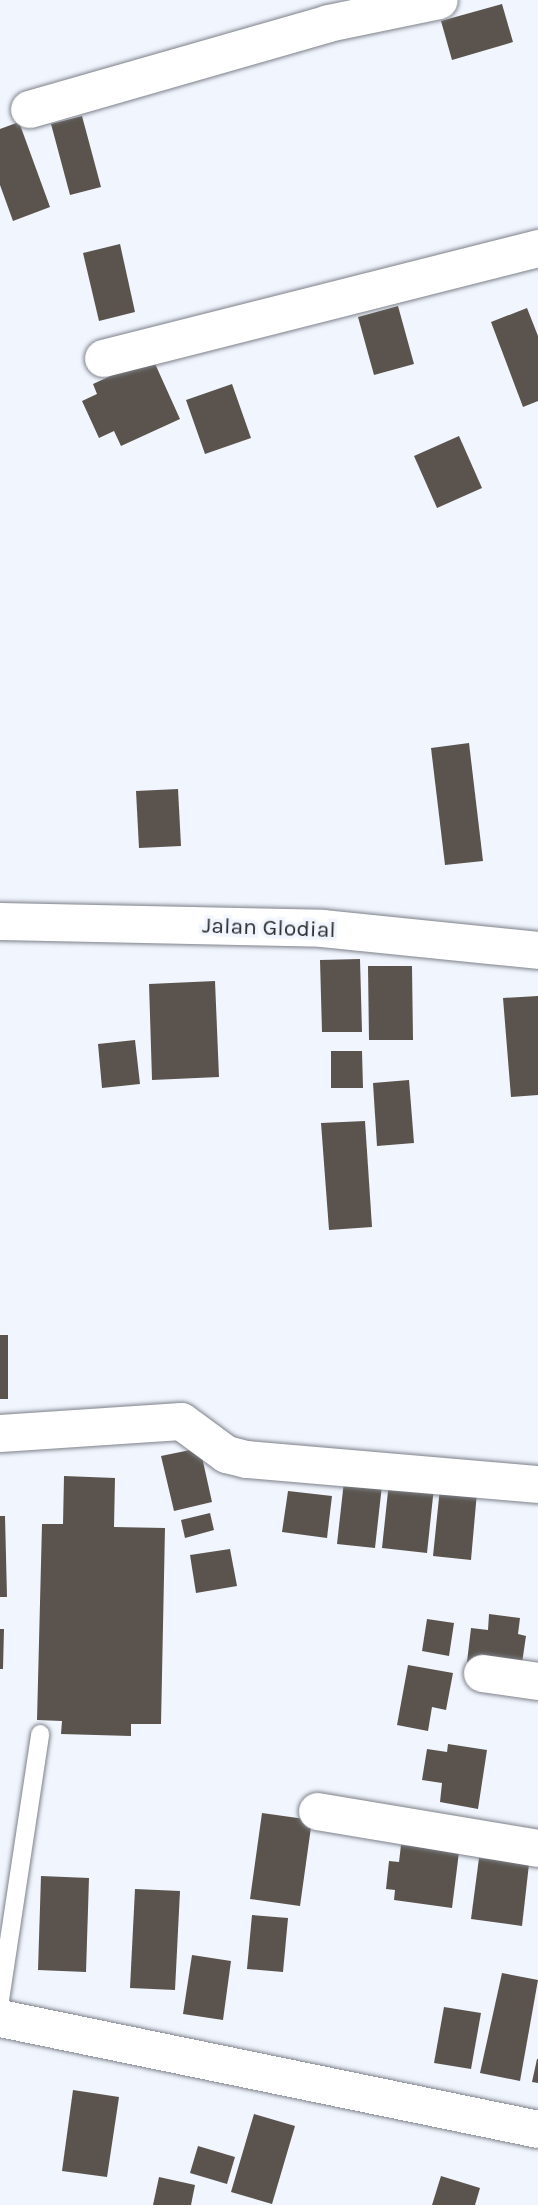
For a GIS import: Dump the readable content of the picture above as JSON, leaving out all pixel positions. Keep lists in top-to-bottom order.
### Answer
{
  "streets": {
    "street": ["Jalan Glodial"]
  }
}
